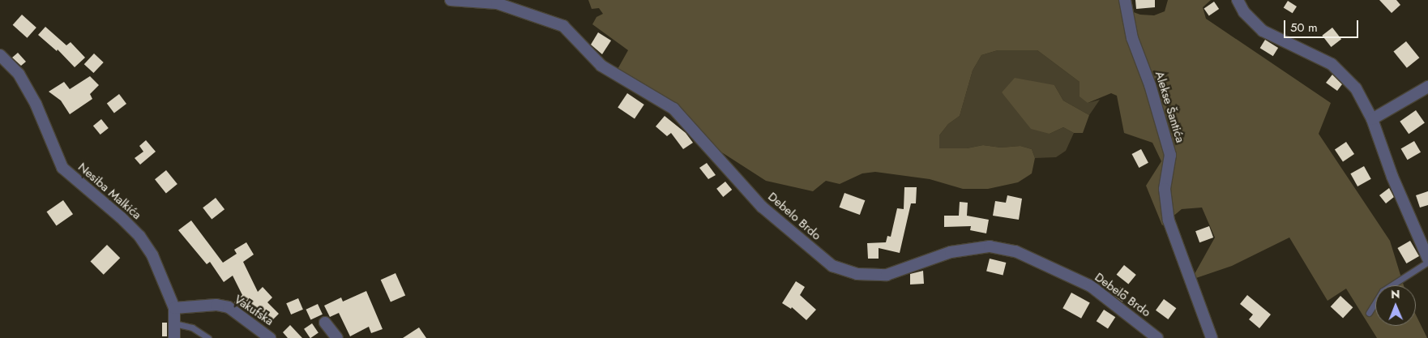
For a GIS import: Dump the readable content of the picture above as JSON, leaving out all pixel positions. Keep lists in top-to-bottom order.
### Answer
{
  "streets": {
    "street": [
      "Alekse Šantića",
      "Nesiba Malkića",
      "Debelo Brdo",
      "Vakufska"
    ]
  },
  "crossings": [
    ["Nesiba Malkića", "Vakufska"]
  ],
  "scale_bar": "50 m",
  "north": "top"
}
